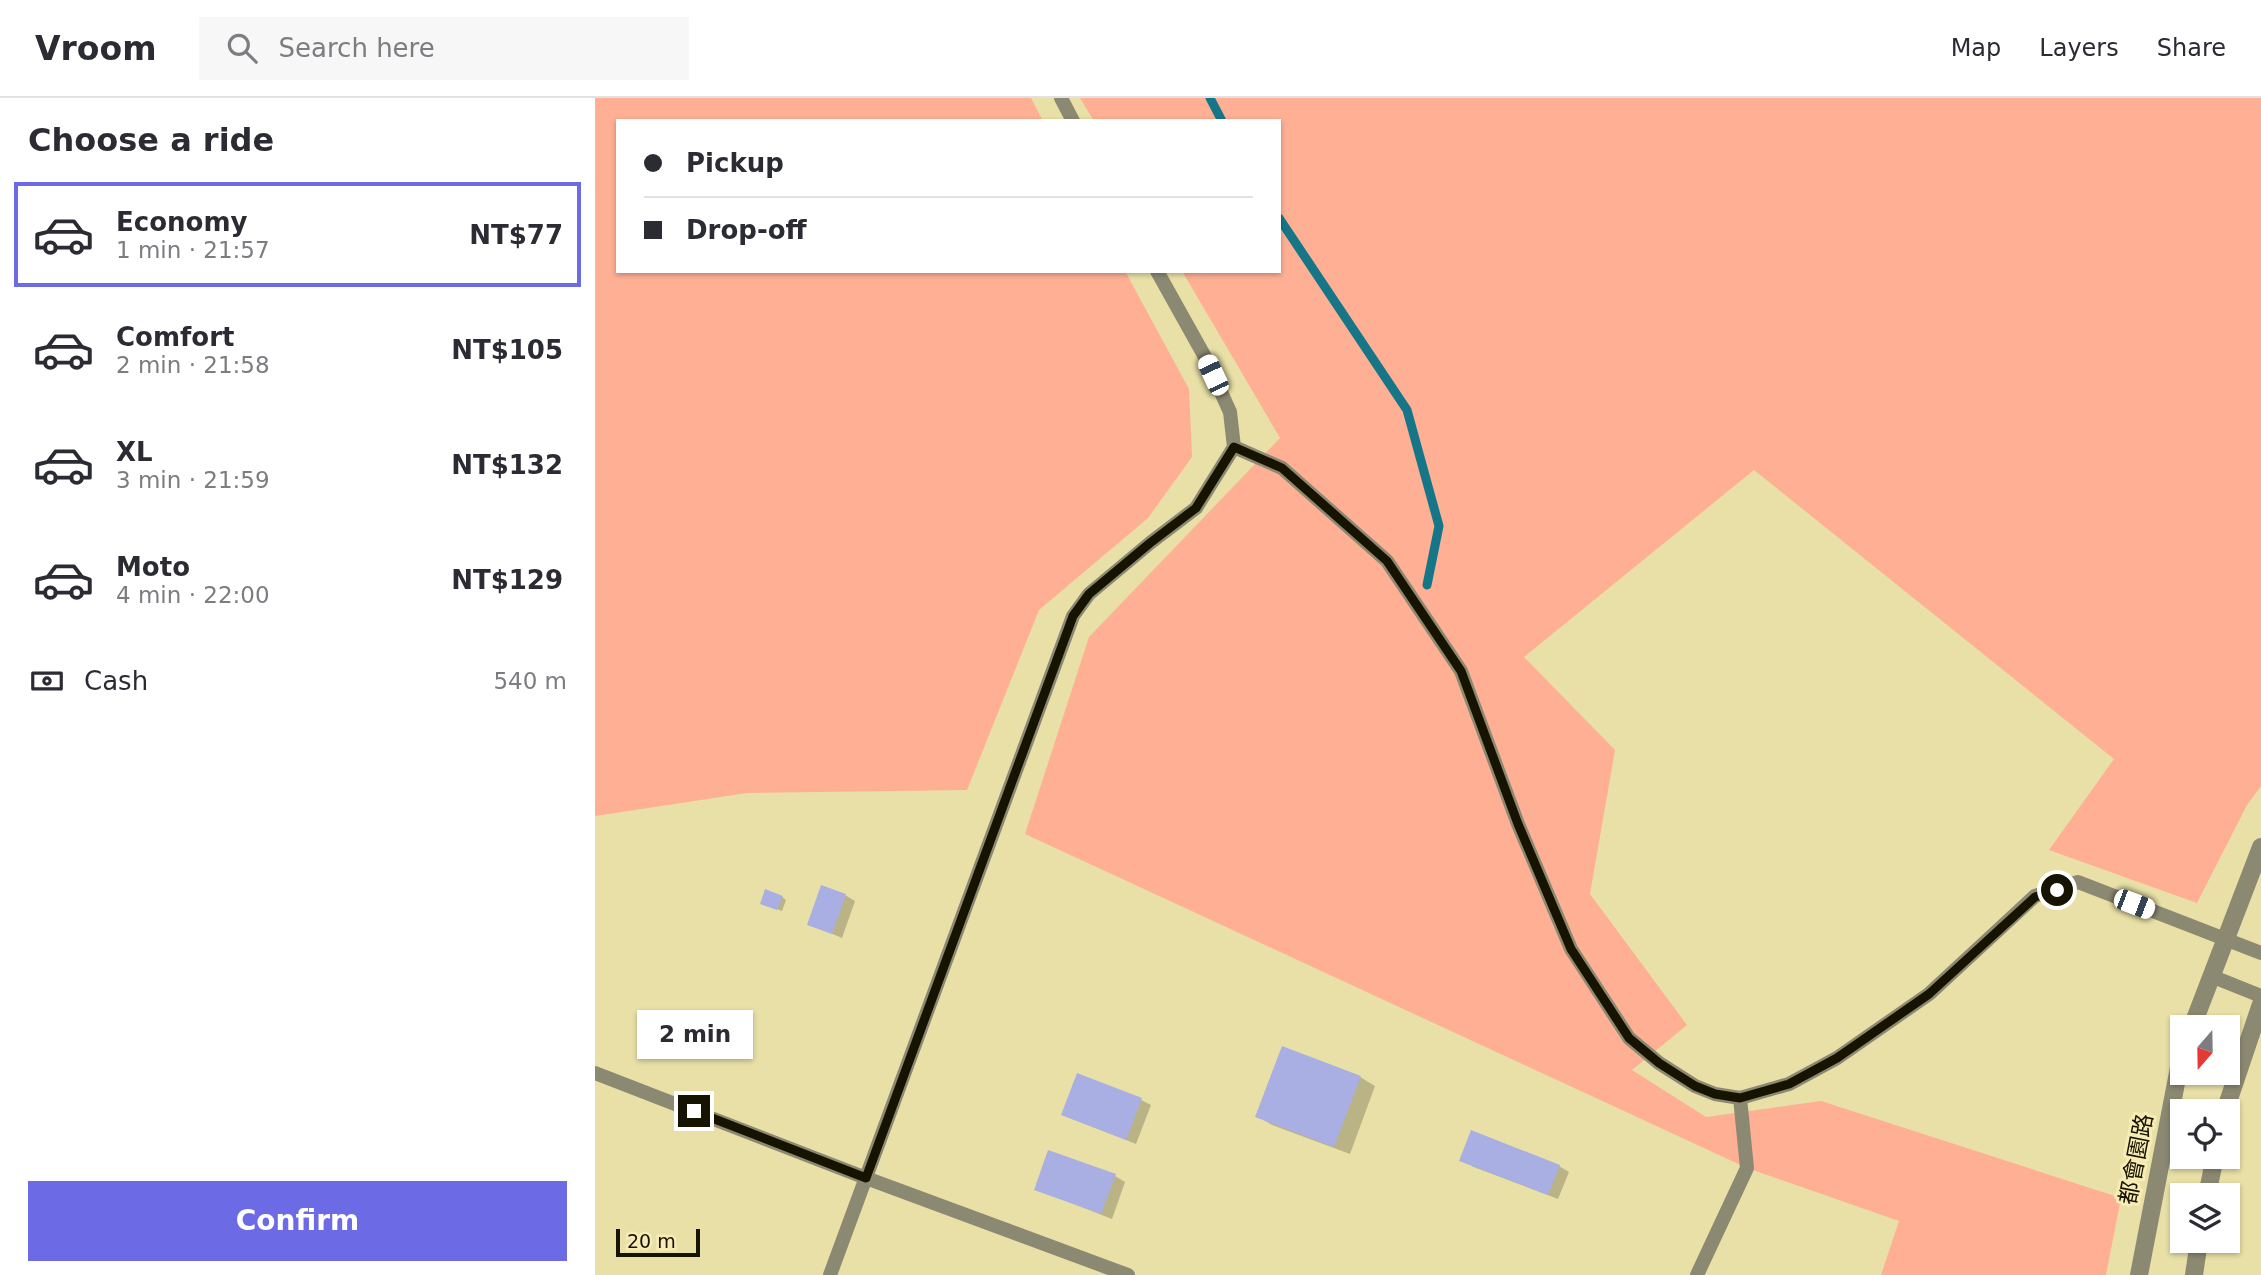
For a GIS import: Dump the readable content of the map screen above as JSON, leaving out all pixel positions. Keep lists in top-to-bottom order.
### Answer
{
  "streets": {
    "street": ["都會園路"]
  },
  "scale_bar": "20 m",
  "north": "bottom",
  "page": {
    "header": "Vroom",
    "search": "Search here",
    "nav": ["Map", "Layers", "Share"],
    "heading": "Choose a ride",
    "banner": ["Pickup", "Drop-off"],
    "list": [
      {
        "name": "Economy",
        "note": "1 min · 21:57",
        "value": "NT$77"
      },
      {
        "name": "Comfort",
        "note": "2 min · 21:58",
        "value": "NT$105"
      },
      {
        "name": "XL",
        "note": "3 min · 21:59",
        "value": "NT$132"
      },
      {
        "name": "Moto",
        "note": "4 min · 22:00",
        "value": "NT$129"
      }
    ],
    "pay": ["Cash", "540 m"],
    "bubble": "2 min",
    "buttons": "Confirm",
    "scale": "20 m"
  }
}
